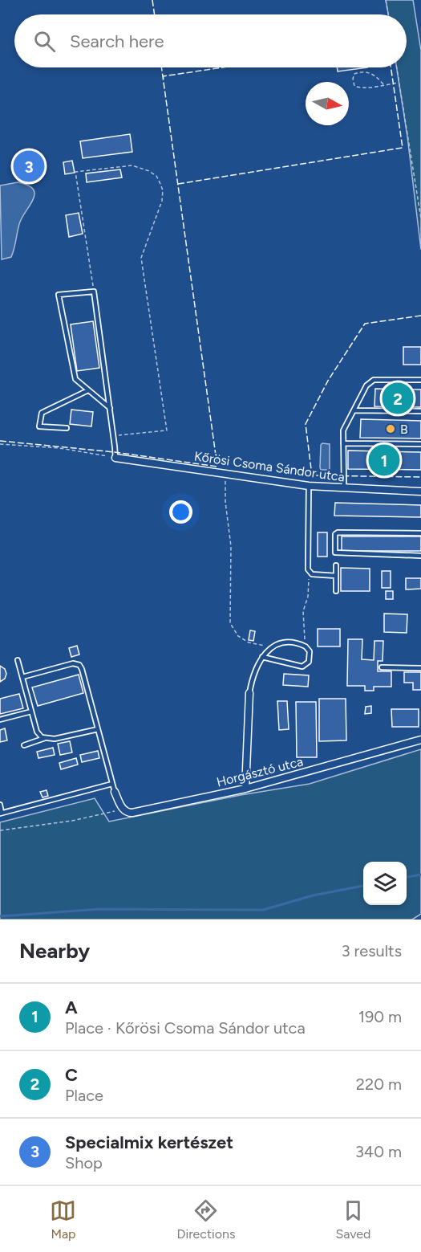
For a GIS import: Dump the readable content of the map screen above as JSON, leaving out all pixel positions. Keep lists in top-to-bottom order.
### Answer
{
  "streets": {
    "street": ["Kőrösi Csoma Sándor utca", "Horgásztó utca"]
  },
  "places": ["B"],
  "north": "right",
  "page": {
    "search": "Search here",
    "pins": ["3", "2", "1"],
    "heading": ["Nearby", "3 results"],
    "list": [
      {
        "mark": "1",
        "name": "A",
        "note": "Place · Kőrösi Csoma Sándor utca",
        "value": "190 m"
      },
      {
        "mark": "2",
        "name": "C",
        "note": "Place",
        "value": "220 m"
      },
      {
        "mark": "3",
        "name": "Specialmix kertészet",
        "note": "Shop",
        "value": "340 m"
      }
    ],
    "nav": ["Map", "Directions", "Saved"]
  }
}
